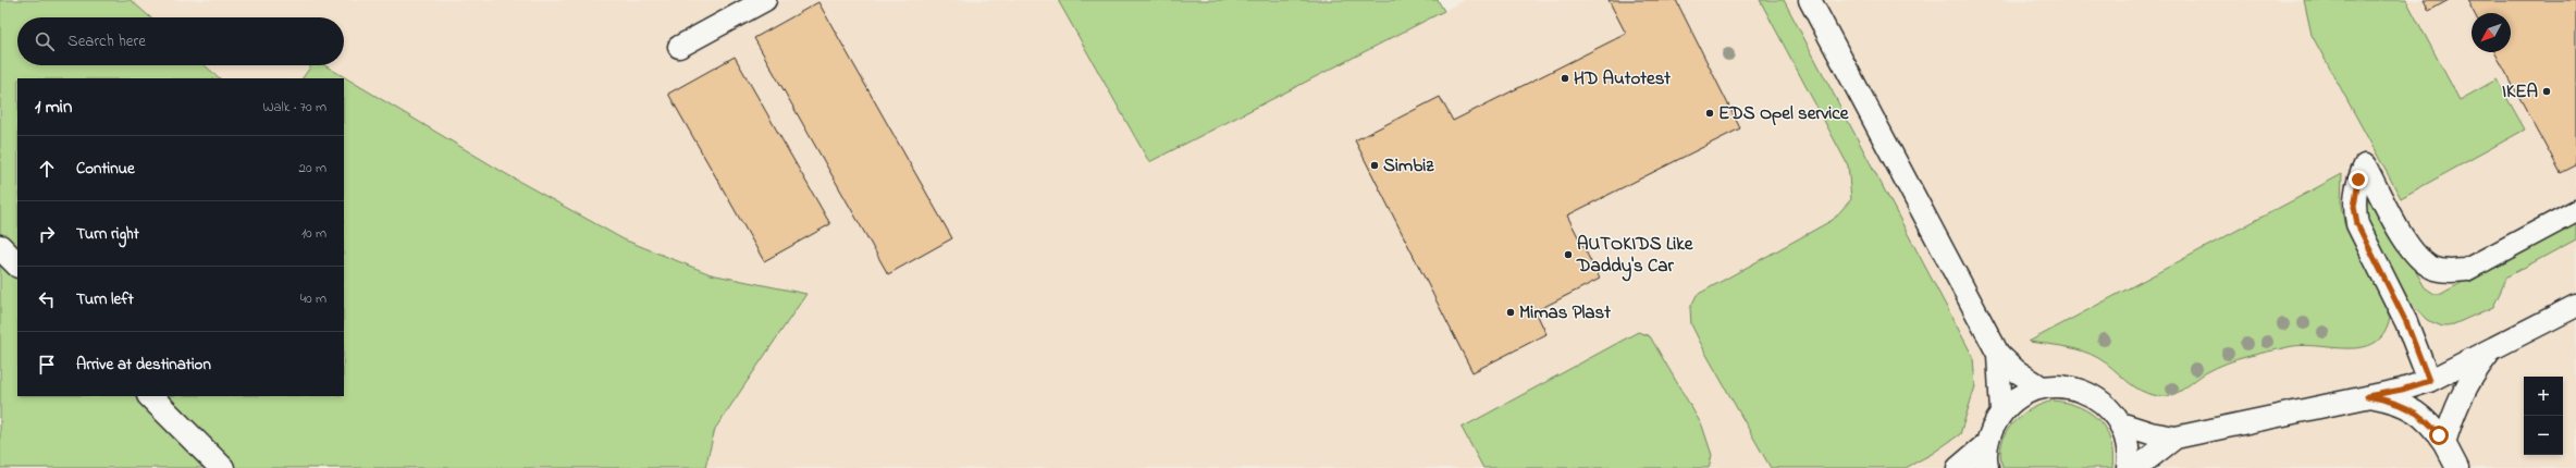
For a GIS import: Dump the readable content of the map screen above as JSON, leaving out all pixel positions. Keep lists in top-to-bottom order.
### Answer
{
  "places": [
    "HD Autotest",
    "IKEA",
    "EDS Opel service",
    "Simbiz",
    "AUTOKIDS Like Daddy's Car",
    "Mimas Plast"
  ],
  "north": "bottom left",
  "page": {
    "search": "Search here",
    "heading": ["1 min", "Walk · 70 m"],
    "list": [
      ["Continue", "20 m"],
      ["Turn right", "10 m"],
      ["Turn left", "40 m"],
      "Arrive at destination"
    ],
    "map_buttons": ["+", "−"]
  }
}
